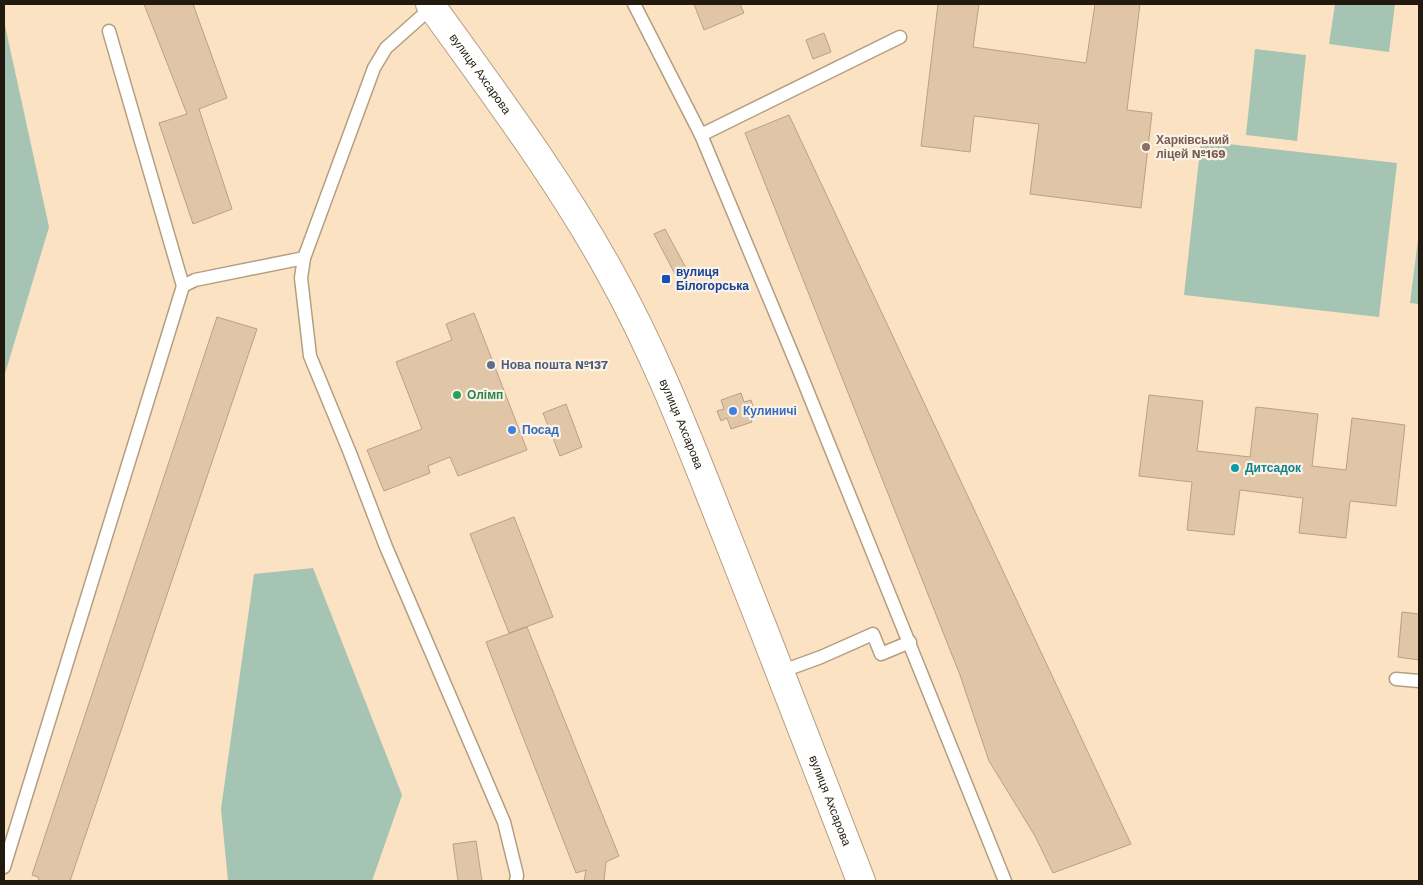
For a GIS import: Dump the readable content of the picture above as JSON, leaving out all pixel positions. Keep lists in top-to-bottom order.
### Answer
{
  "streets": {
    "main road": ["вулиця Ахсарова"]
  },
  "places": {
    "other": [
      "Харківський ліцей №169",
      "Нова пошта №137",
      "Олімп",
      "Кулиничі",
      "Посад",
      "Дитсадок"
    ],
    "transit": ["вулиця Білогорська"]
  }
}
